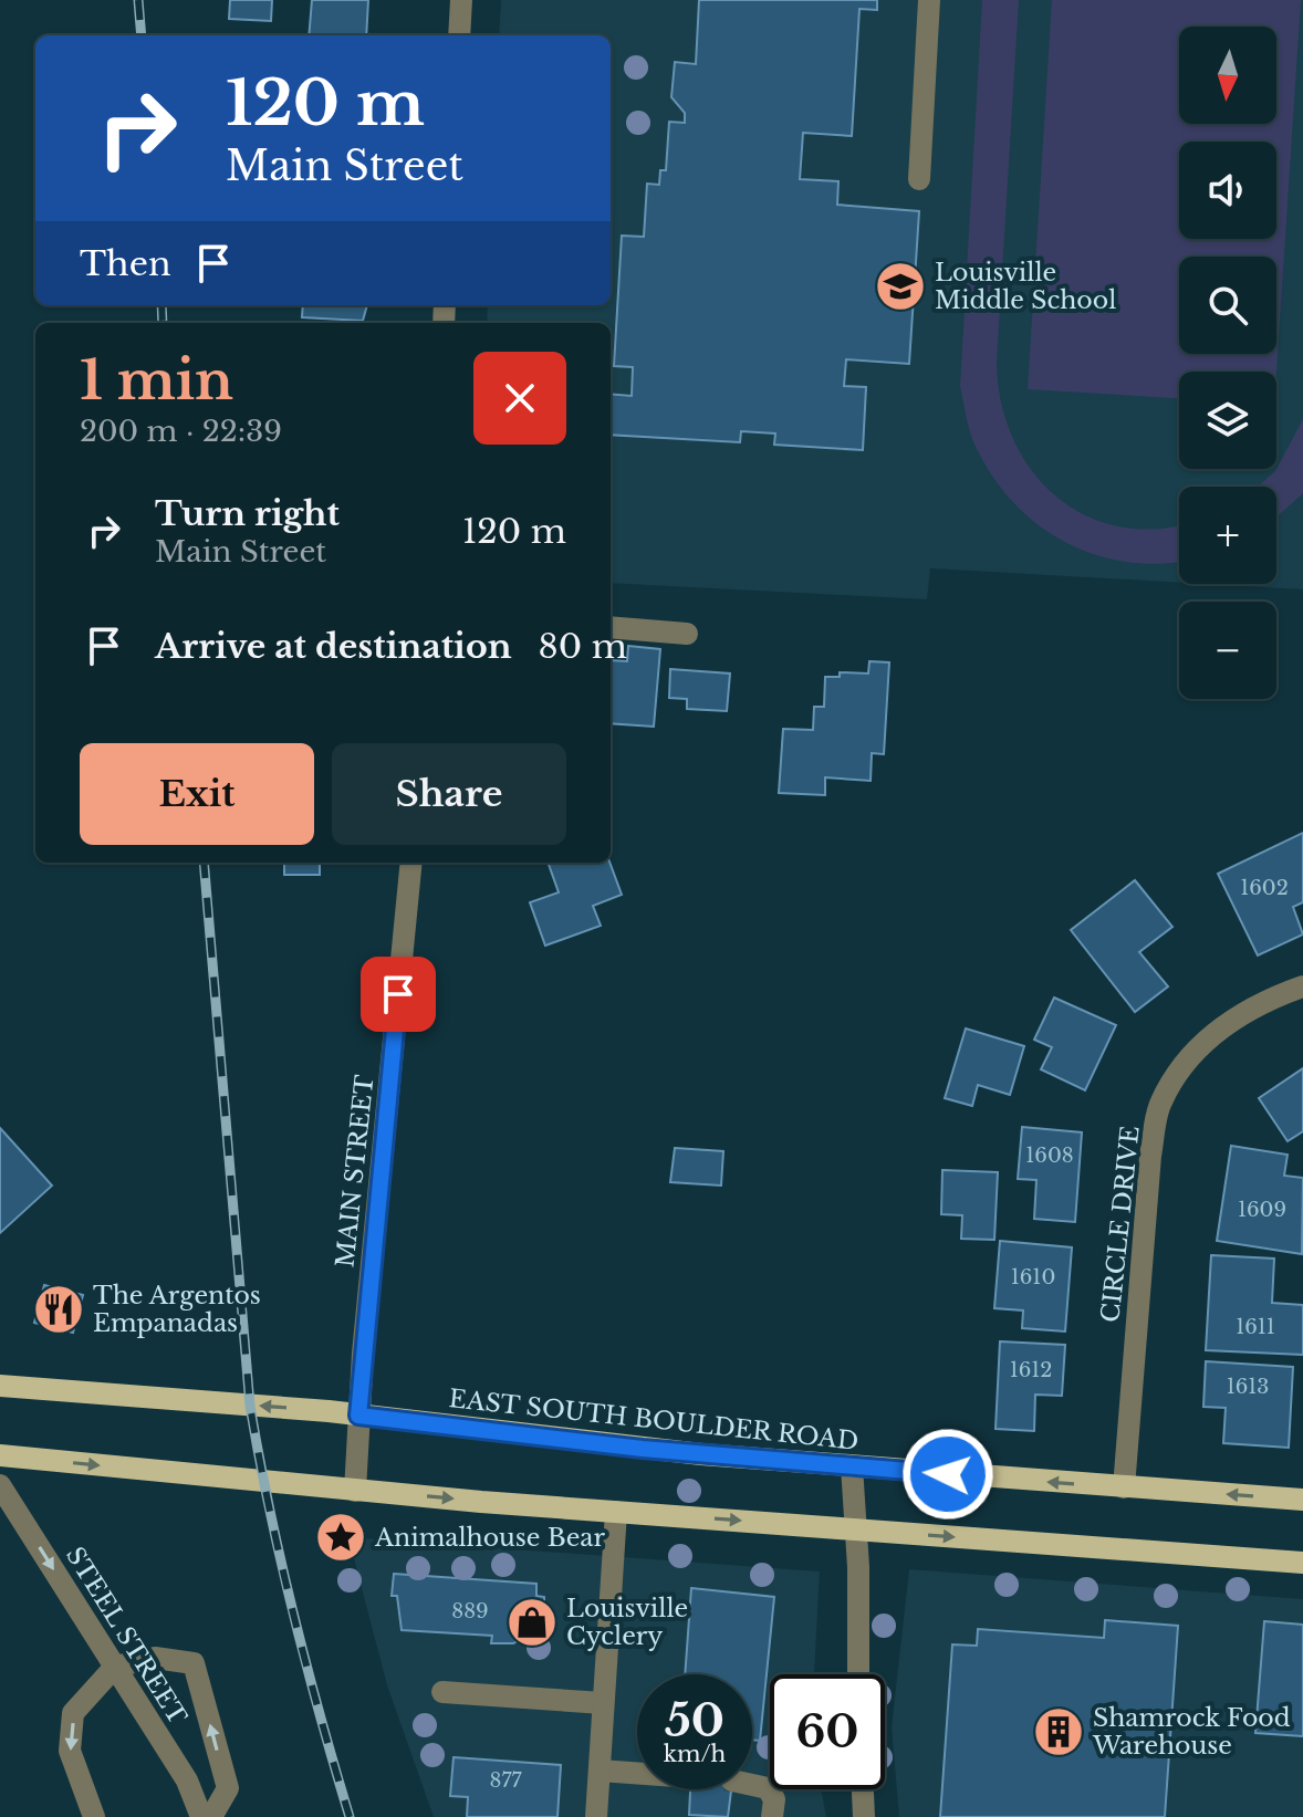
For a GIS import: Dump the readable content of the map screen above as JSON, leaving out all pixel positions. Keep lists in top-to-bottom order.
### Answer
{
  "streets": {
    "main road": ["EAST SOUTH BOULDER ROAD"],
    "street": ["MAIN STREET", "CIRCLE DRIVE", "STEEL STREET"]
  },
  "crossings": [
    ["MAIN STREET", "EAST SOUTH BOULDER ROAD"],
    ["CIRCLE DRIVE", "EAST SOUTH BOULDER ROAD"]
  ],
  "one_way": ["STEEL STREET"],
  "places": {
    "school or university": ["Louisville Middle School"],
    "restaurant": ["The Argentos Empanadas"],
    "place": ["Animalhouse Bear"],
    "shop": ["Louisville Cyclery"],
    "building": ["Shamrock Food Warehouse"]
  },
  "house_numbers": [
    "1602",
    "1608",
    "1609",
    "1610",
    "1611",
    "1612",
    "1613",
    "889",
    "877"
  ],
  "north": "bottom",
  "page": {
    "map_buttons": ["+", "−"],
    "turn": ["120 m", "Main Street"],
    "then": "Then",
    "heading": ["1 min", "200 m · 22:39"],
    "list": [
      {
        "name": "Turn right",
        "note": "Main Street",
        "value": "120 m"
      },
      {
        "name": "Arrive at destination",
        "value": "80 m"
      }
    ],
    "buttons": ["Exit", "Share"],
    "speed": "50 km/h",
    "limit": "60"
  }
}
